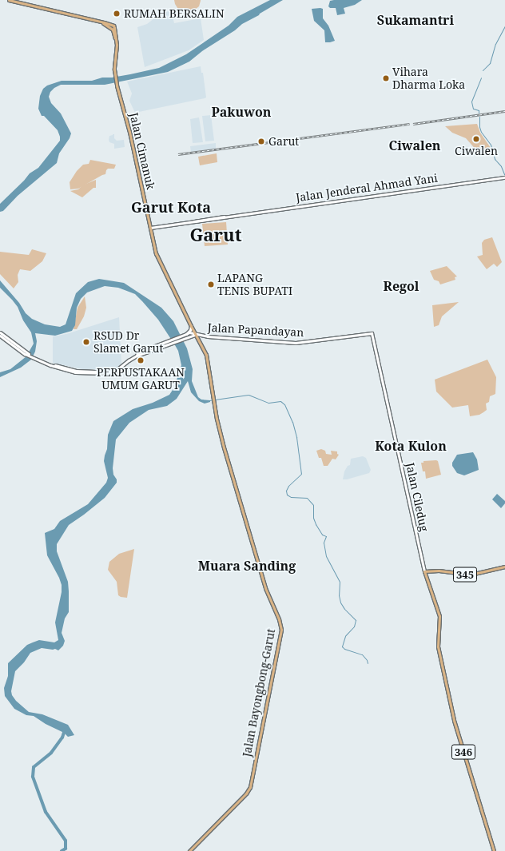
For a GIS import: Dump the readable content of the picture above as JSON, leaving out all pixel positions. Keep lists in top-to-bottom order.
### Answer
{
  "streets": {
    "main road": [
      "Jalan Cimanuk",
      "Jalan Jenderal Ahmad Yani",
      "Jalan Papandayan",
      "Jalan Ciledug",
      "345",
      "Jalan Bayongbong-Garut",
      "346"
    ]
  },
  "crossings": [
    ["Jalan Cimanuk", "Jalan Jenderal Ahmad Yani"],
    ["Jalan Cimanuk", "Jalan Papandayan"],
    ["Jalan Cimanuk", "Jalan Bayongbong-Garut"],
    ["Jalan Papandayan", "Jalan Ciledug"],
    ["Jalan Papandayan", "Jalan Bayongbong-Garut"],
    ["Jalan Ciledug", "345"],
    ["Jalan Ciledug", "346"],
    ["345", "346"]
  ],
  "districts": [
    "Sukamantri",
    "Pakuwon",
    "Ciwalen",
    "Garut Kota",
    "Garut",
    "Regol",
    "Kota Kulon",
    "Muara Sanding"
  ],
  "places": [
    "RUMAH BERSALIN",
    "Vihara Dharma Loka",
    "Ciwalen",
    "Garut",
    "LAPANG TENIS BUPATI",
    "RSUD Dr Slamet Garut",
    "PERPUSTAKAAN UMUM GARUT"
  ]
}
